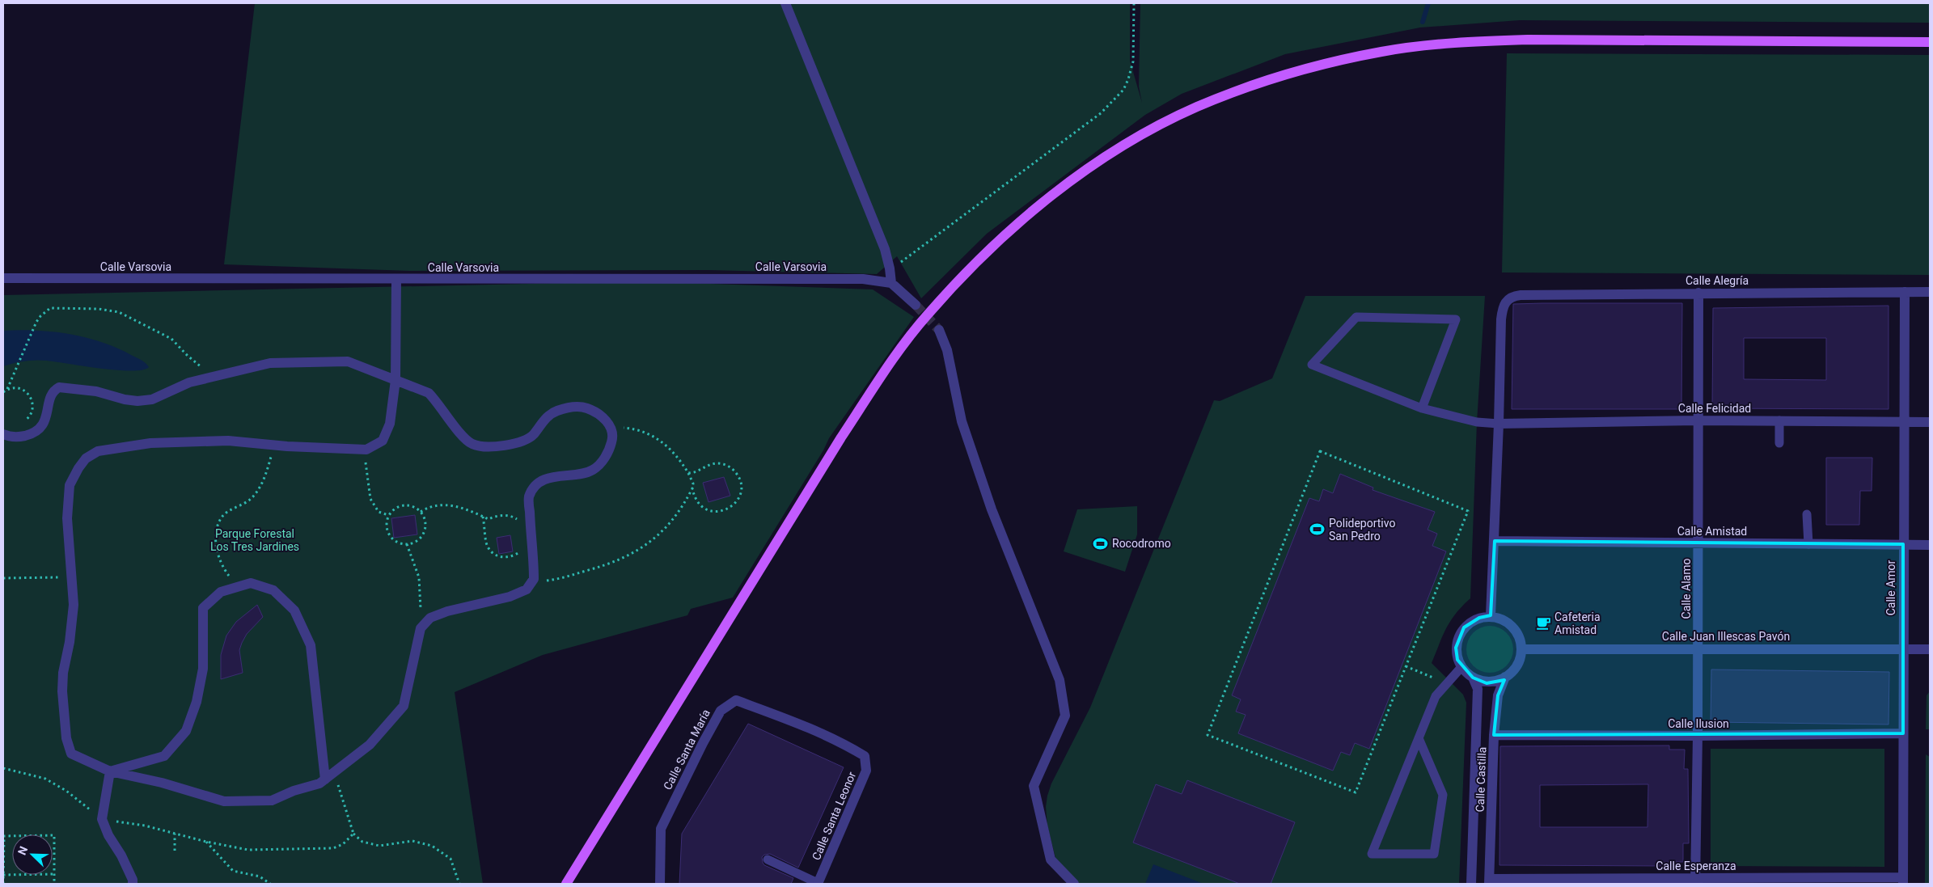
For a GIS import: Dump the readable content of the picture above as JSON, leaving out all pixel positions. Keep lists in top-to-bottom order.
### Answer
{
  "streets": {
    "street": [
      "Calle Varsovia",
      "Calle Alegría",
      "Calle Felicidad",
      "Calle Amistad",
      "Calle Amor",
      "Calle Alamo",
      "Calle Juan Illescas Pavón",
      "Calle Ilusion",
      "Calle Santa María",
      "Calle Castilla",
      "Calle Santa Leonor",
      "Calle Esperanza"
    ]
  },
  "crossings": [
    ["Calle Alegría", "Calle Felicidad"],
    ["Calle Alegría", "Calle Amor"],
    ["Calle Alegría", "Calle Alamo"],
    ["Calle Felicidad", "Calle Amor"],
    ["Calle Felicidad", "Calle Alamo"],
    ["Calle Amistad", "Calle Amor"],
    ["Calle Amistad", "Calle Alamo"],
    ["Calle Amor", "Calle Juan Illescas Pavón"],
    ["Calle Amor", "Calle Ilusion"],
    ["Calle Amor", "Calle Esperanza"],
    ["Calle Alamo", "Calle Juan Illescas Pavón"],
    ["Calle Alamo", "Calle Ilusion"],
    ["Calle Alamo", "Calle Esperanza"],
    ["Calle Juan Illescas Pavón", "Calle Castilla"],
    ["Calle Ilusion", "Calle Castilla"],
    ["Calle Santa María", "Calle Santa Leonor"],
    ["Calle Castilla", "Calle Esperanza"]
  ],
  "parks": ["Parque Forestal Los Tres Jardines"],
  "places": {
    "sports": ["Polideportivo San Pedro", "Rocodromo"],
    "cafe": ["Cafeteria Amistad"]
  },
  "north": "top left"
}
